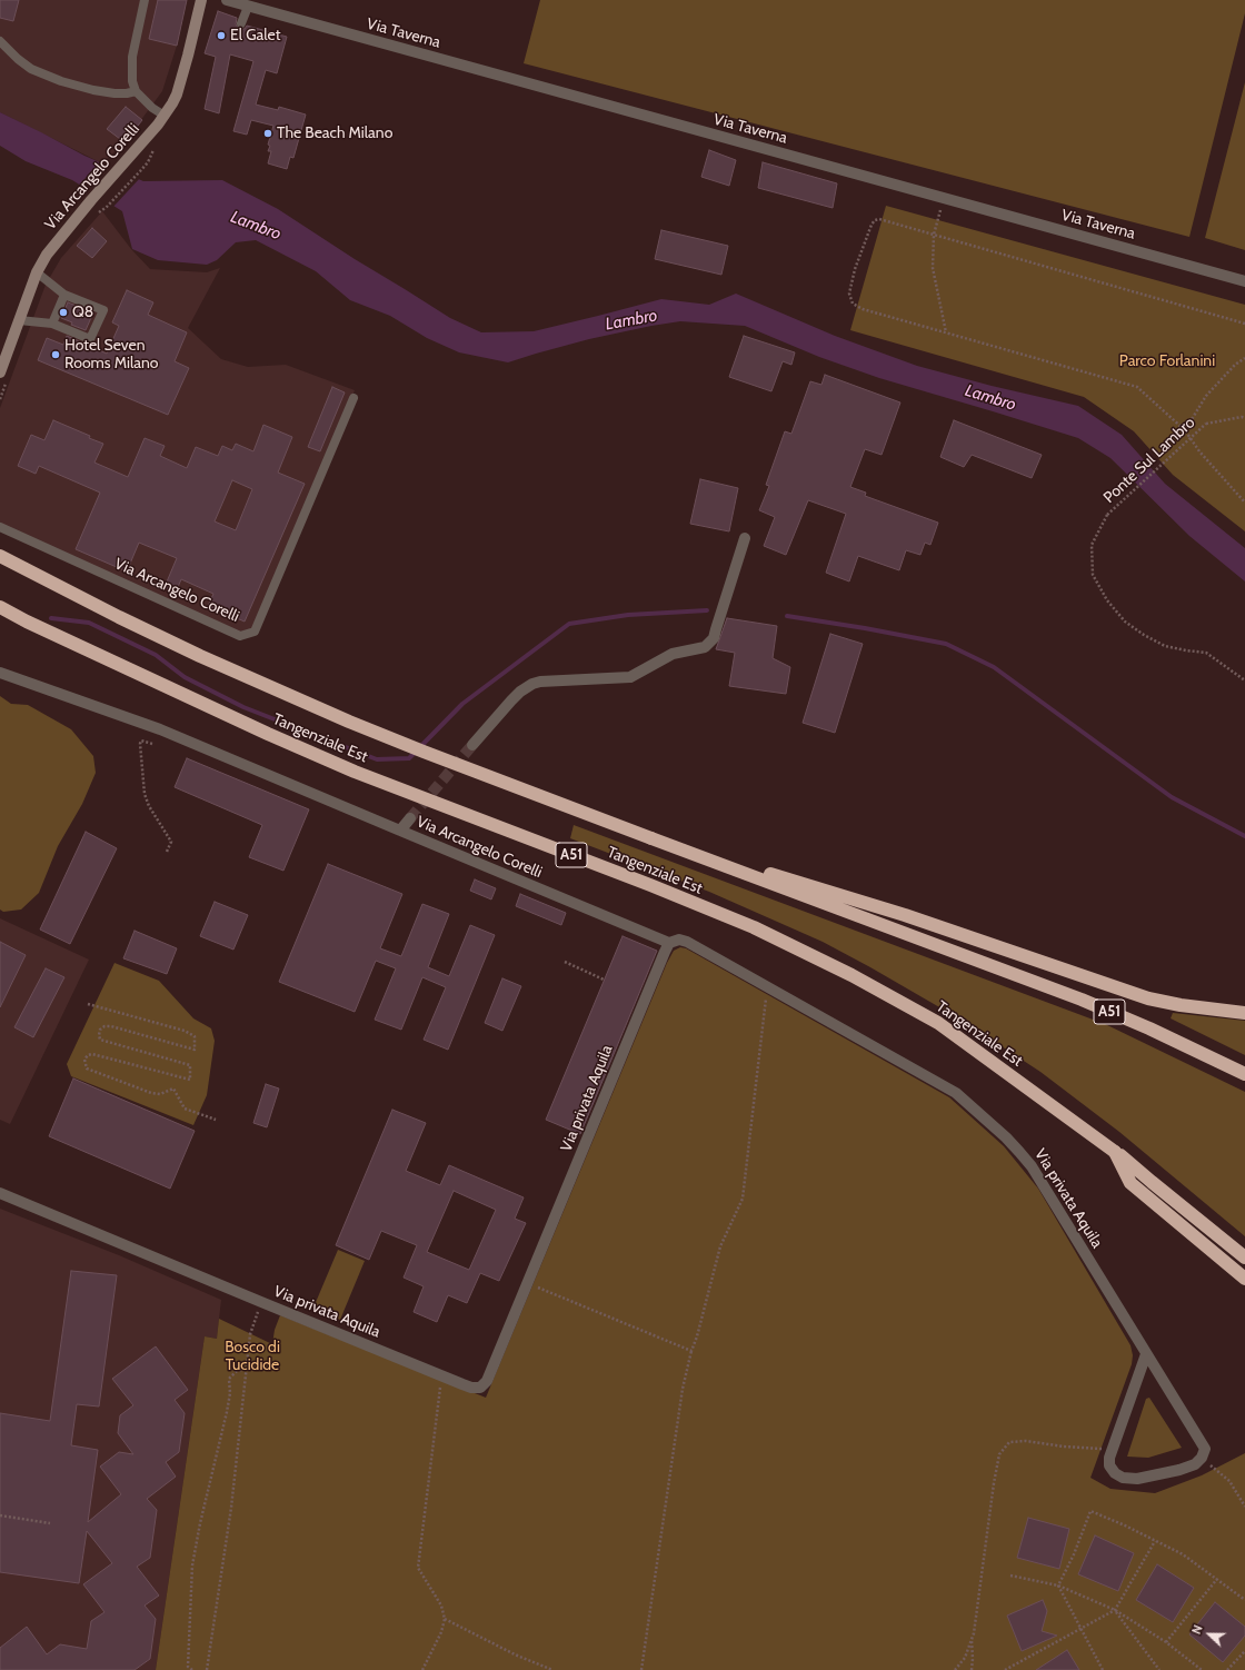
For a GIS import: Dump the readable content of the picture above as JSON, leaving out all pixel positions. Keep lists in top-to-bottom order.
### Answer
{
  "streets": {
    "highway": ["Tangenziale Est", "A51"],
    "street": ["Via Taverna", "Via Arcangelo Corelli", "Via privata Aquila"],
    "path": ["Ponte Sul Lambro"]
  },
  "crossings": [
    ["Via Arcangelo Corelli", "Via privata Aquila"]
  ],
  "water": ["Lambro"],
  "parks": ["Parco Forlanini", "Bosco di Tucidide"],
  "places": [
    "El Galet",
    "The Beach Milano",
    "Q8",
    "Hotel Seven Rooms Milano"
  ],
  "north": "left"
}
